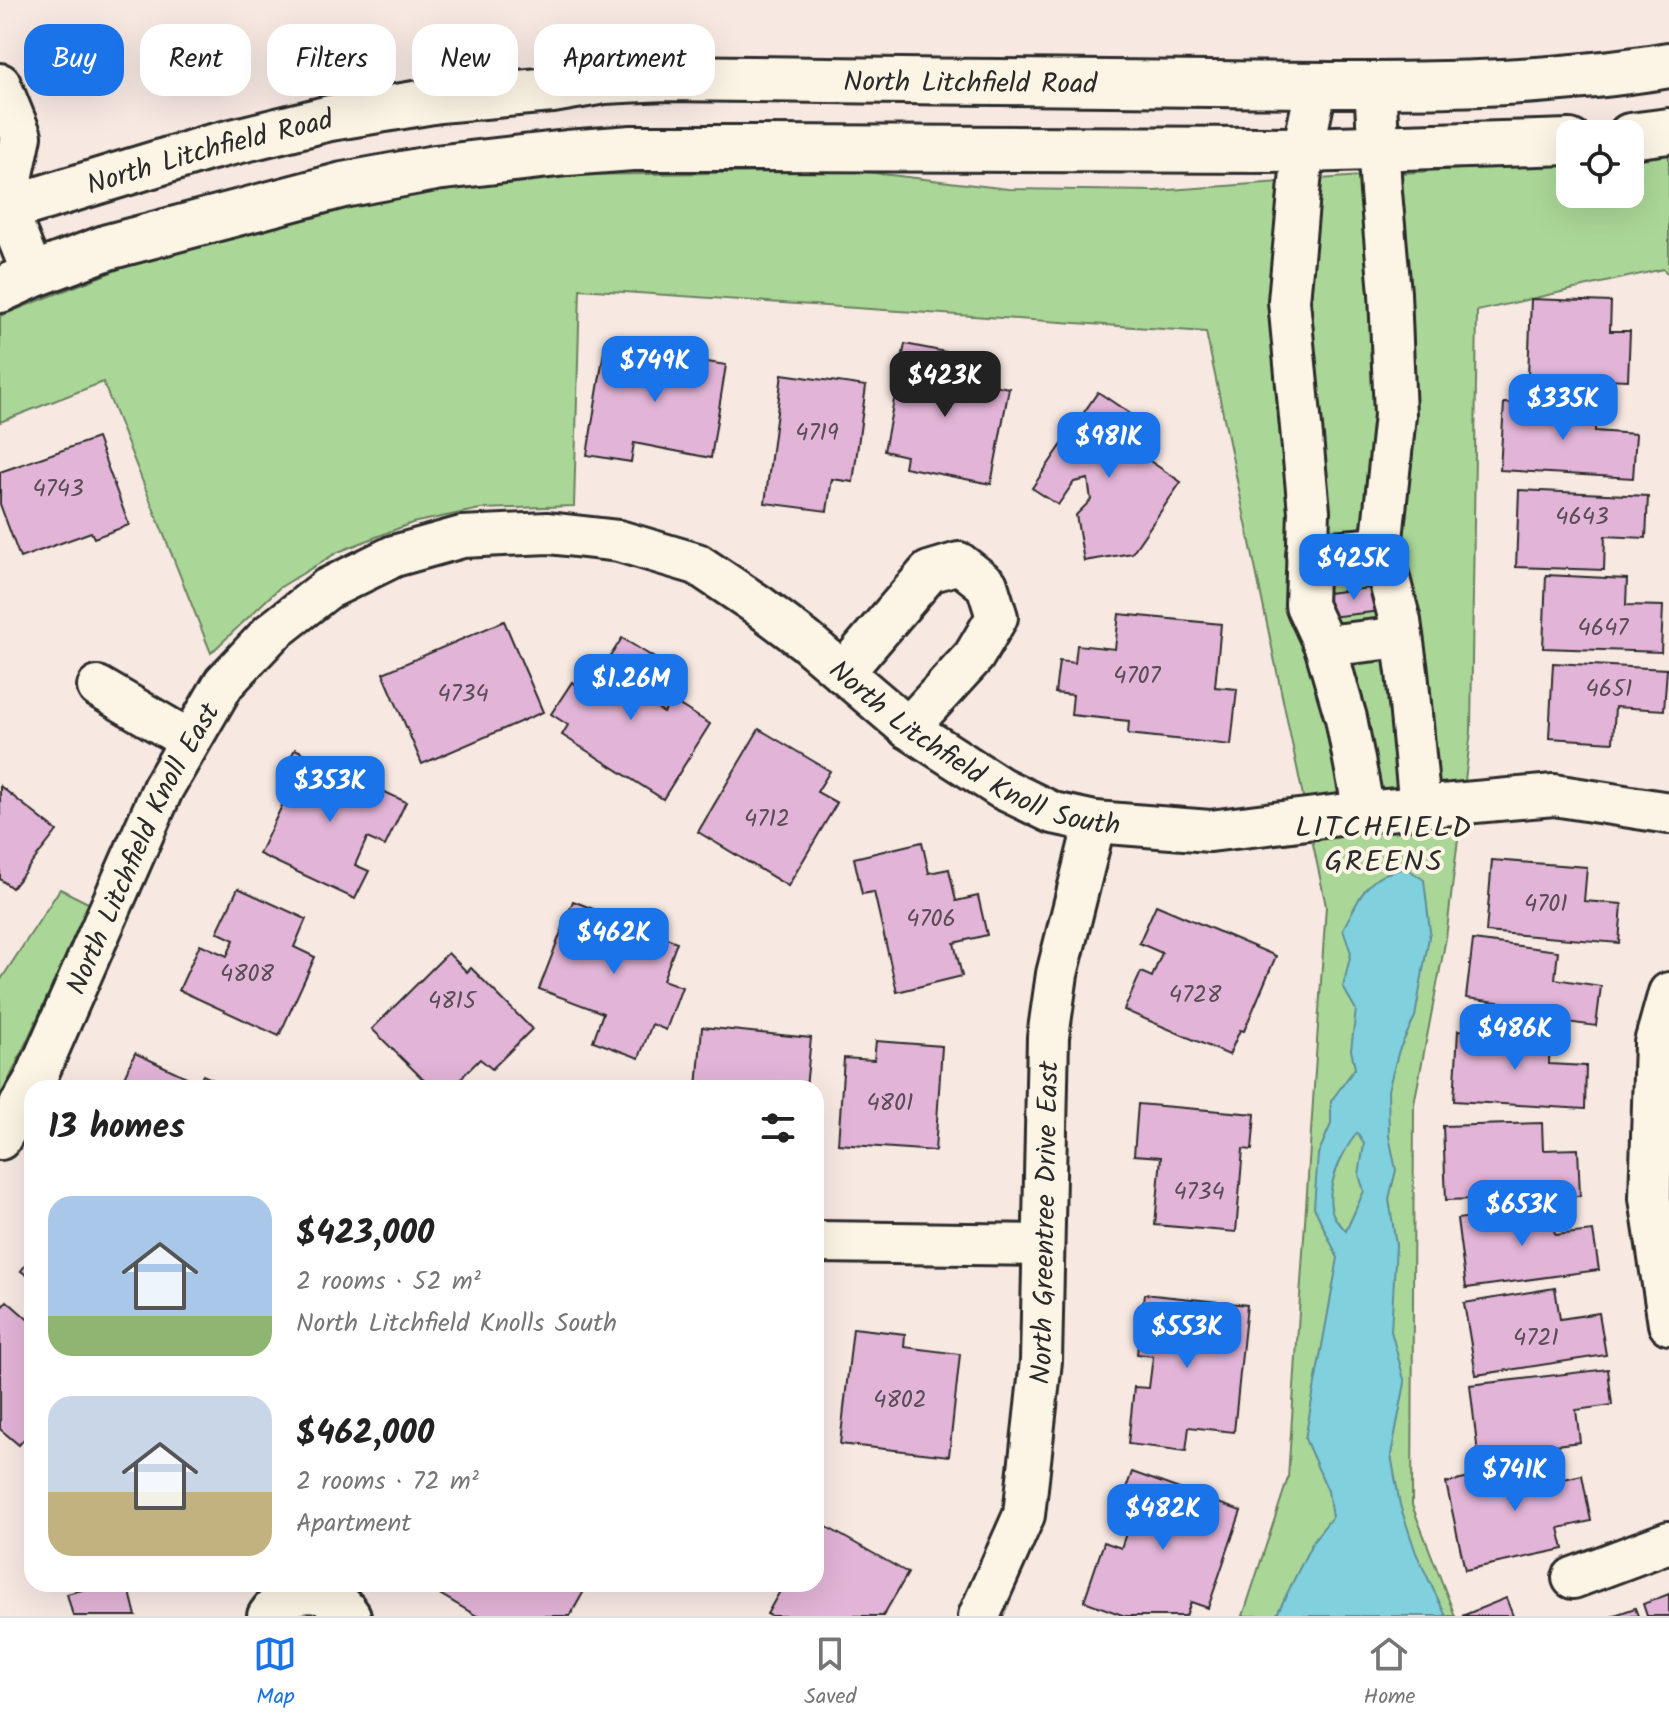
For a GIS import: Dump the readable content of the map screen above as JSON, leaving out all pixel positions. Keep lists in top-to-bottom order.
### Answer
{
  "streets": {
    "main road": ["North Litchfield Road"],
    "street": ["North Litchfield Knoll South", "North Litchfield Knoll East", "North Greentree Drive East"]
  },
  "crossings": [
    ["North Litchfield Knoll South", "North Litchfield Knoll East"],
    ["North Litchfield Knoll South", "North Greentree Drive East"]
  ],
  "districts": ["LITCHFIELD GREENS"],
  "house_numbers": [
    "4719",
    "4743",
    "4643",
    "4647",
    "4707",
    "4651",
    "4734",
    "4712",
    "4701",
    "4706",
    "4808",
    "4728",
    "4815",
    "4801",
    "4734",
    "4721",
    "4802"
  ],
  "page": {
    "chip": [
      "Buy",
      "Rent",
      "Filters",
      "New",
      "Apartment"
    ],
    "price": [
      "$749K",
      "$423K",
      "$335K",
      "$981K",
      "$425K",
      "$1.26M",
      "$353K",
      "$462K",
      "$486K",
      "$653K",
      "$553K",
      "$741K",
      "$482K"
    ],
    "heading": "13 homes",
    "list": [
      {
        "name": "$423,000",
        "note": "2 rooms · 52 m² · North Litchfield Knolls South"
      },
      {
        "name": "$462,000",
        "note": "2 rooms · 72 m² · Apartment"
      }
    ],
    "tabs": ["Map", "Saved", "Home"]
  }
}
